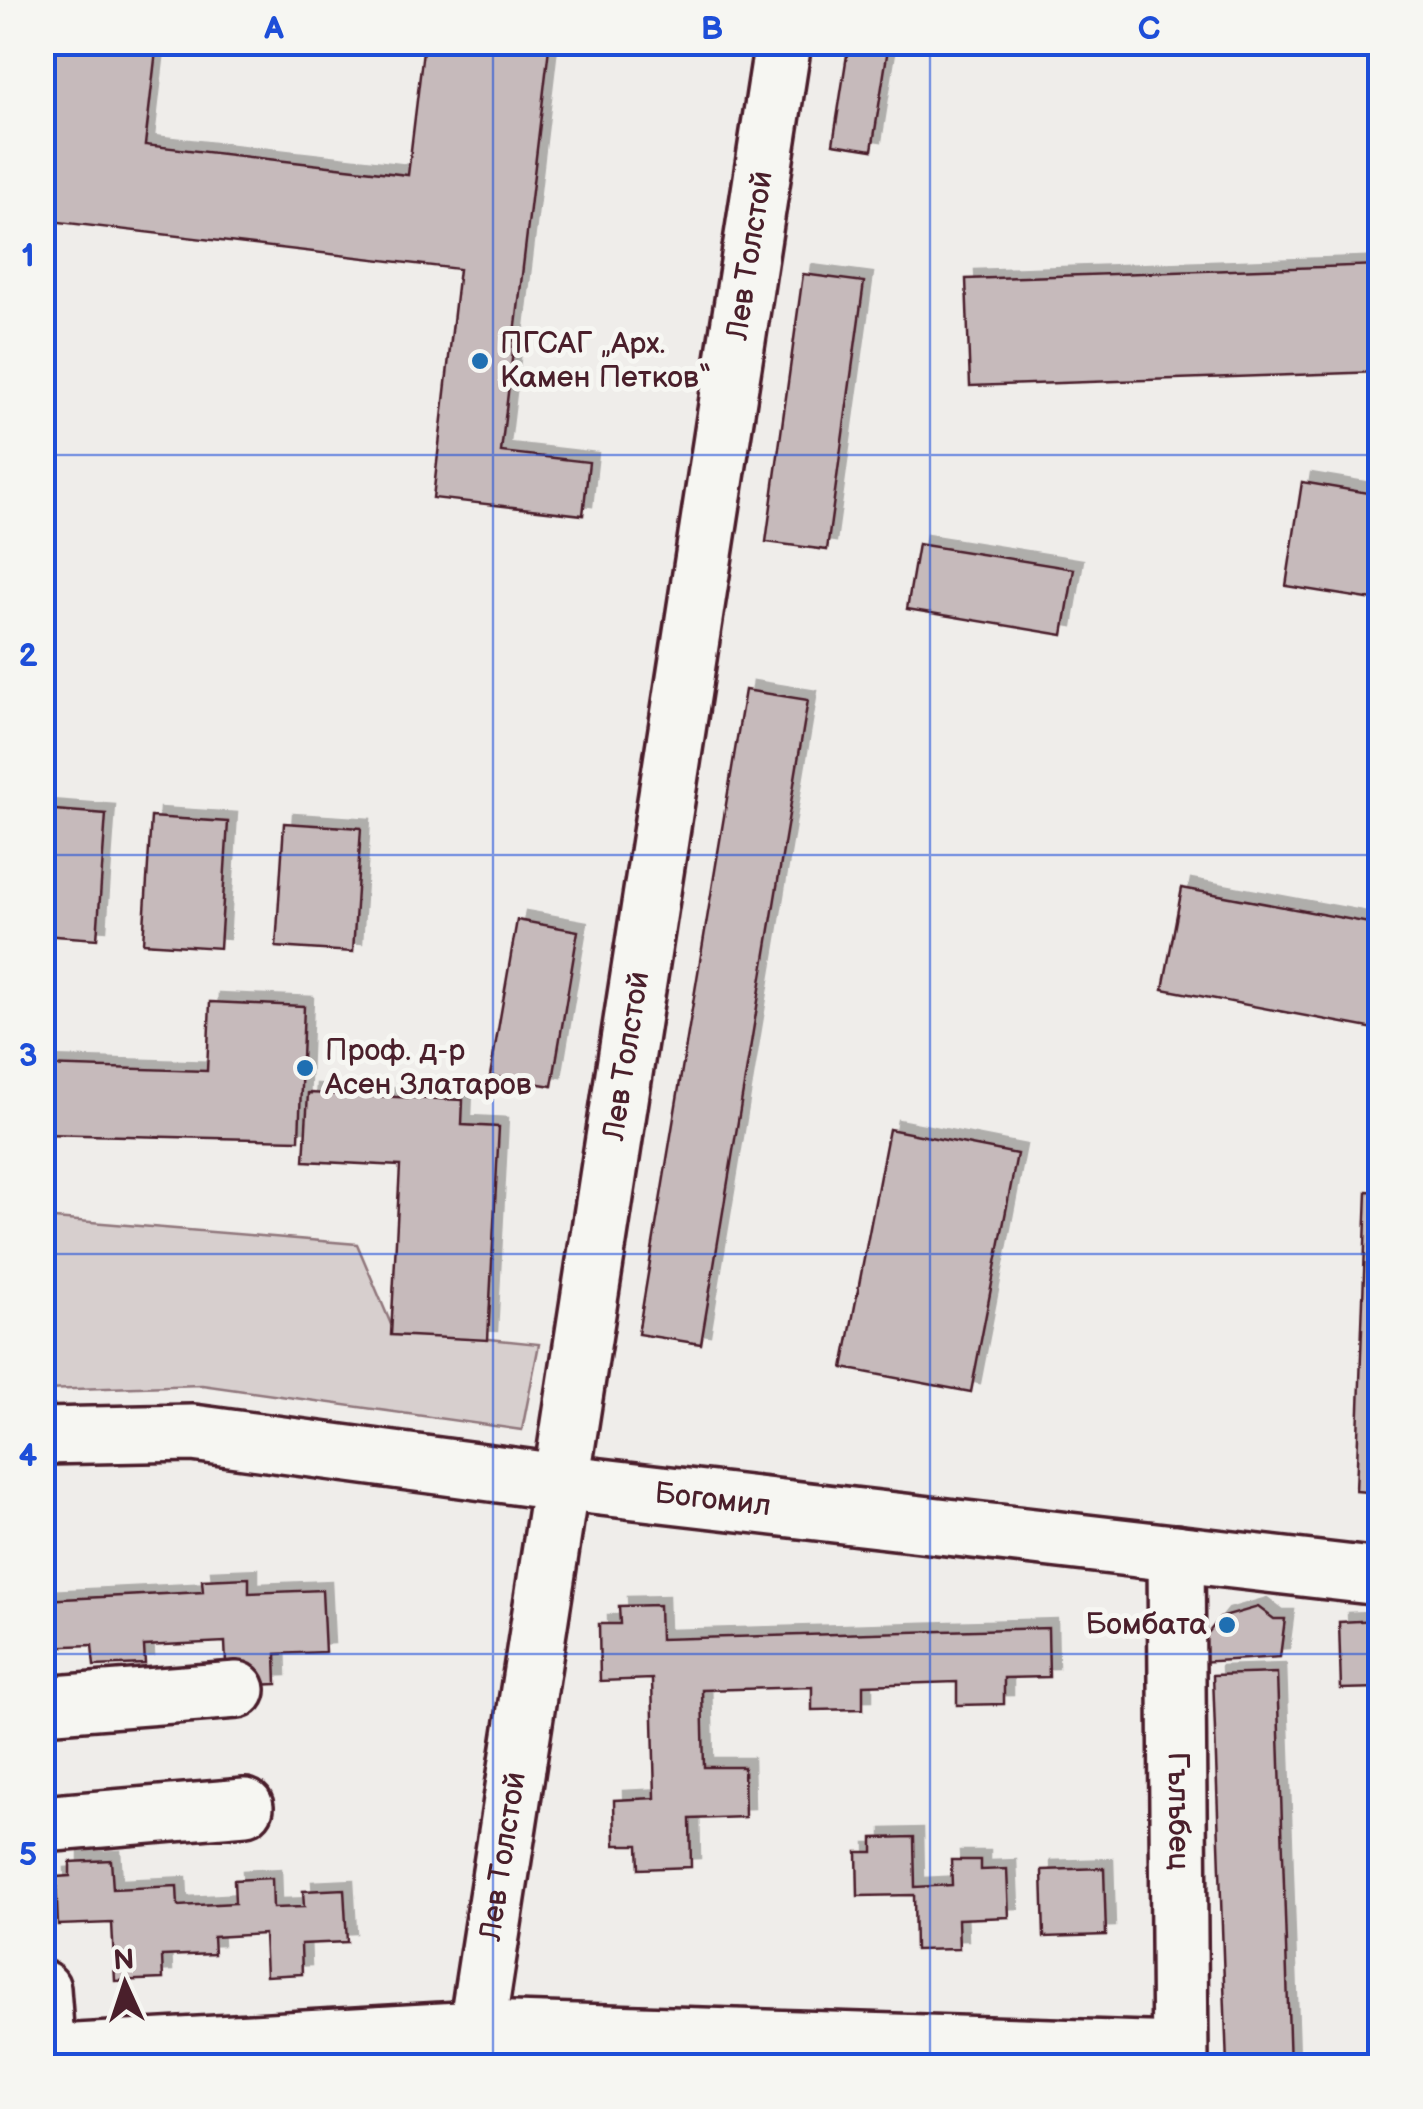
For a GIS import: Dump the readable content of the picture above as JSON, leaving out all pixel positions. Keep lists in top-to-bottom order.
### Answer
{
  "streets": {
    "street": ["Лев Толстой", "Богомил", "Гълъбец"]
  },
  "crossings": [
    ["Лев Толстой", "Богомил"],
    ["Богомил", "Гълъбец"]
  ],
  "places": ["ПГСАГ „Арх. Камен Петков“", "Проф. д-р Асен Златаров", "Бомбата"],
  "north": "top",
  "grid": {
    "columns": ["A", "B", "C"],
    "rows": [
      "1",
      "2",
      "3",
      "4",
      "5"
    ]
  }
}
